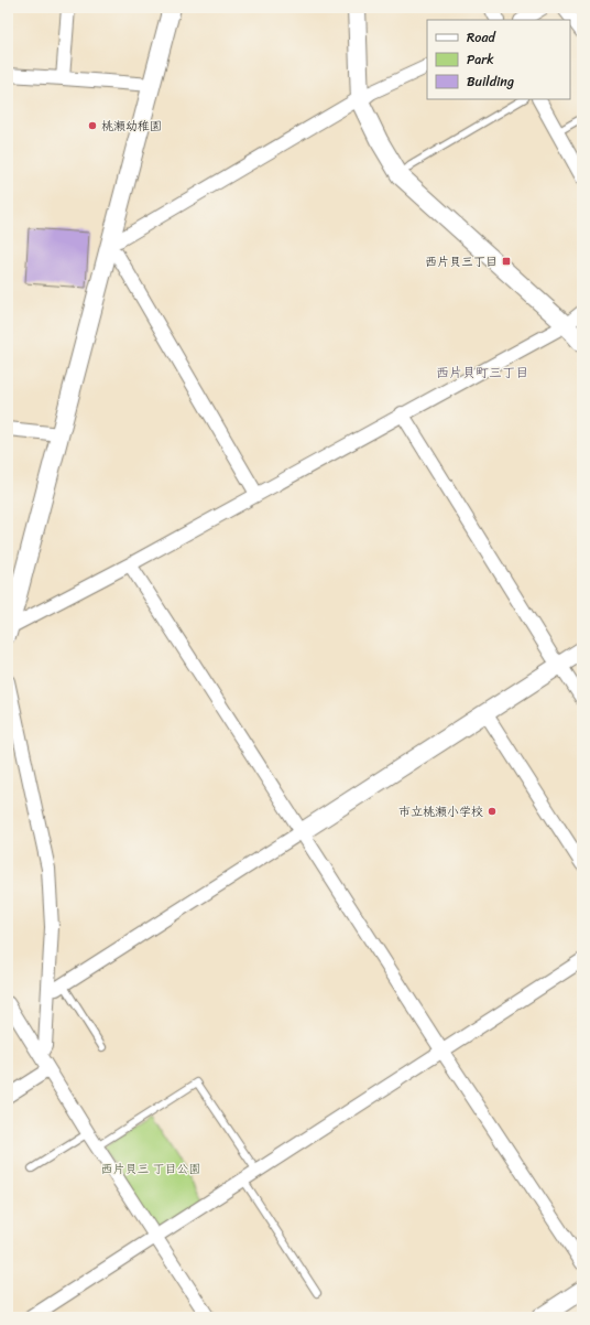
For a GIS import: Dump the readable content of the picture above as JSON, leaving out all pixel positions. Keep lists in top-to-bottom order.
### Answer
{
  "districts": ["西片貝町三丁目"],
  "parks": ["西片貝三 丁目公園"],
  "places": {
    "other": ["桃瀬幼稚園", "市立桃瀬小学校"],
    "transit": ["西片貝三丁目"]
  },
  "legend": ["Road", "Park", "Building"]
}
